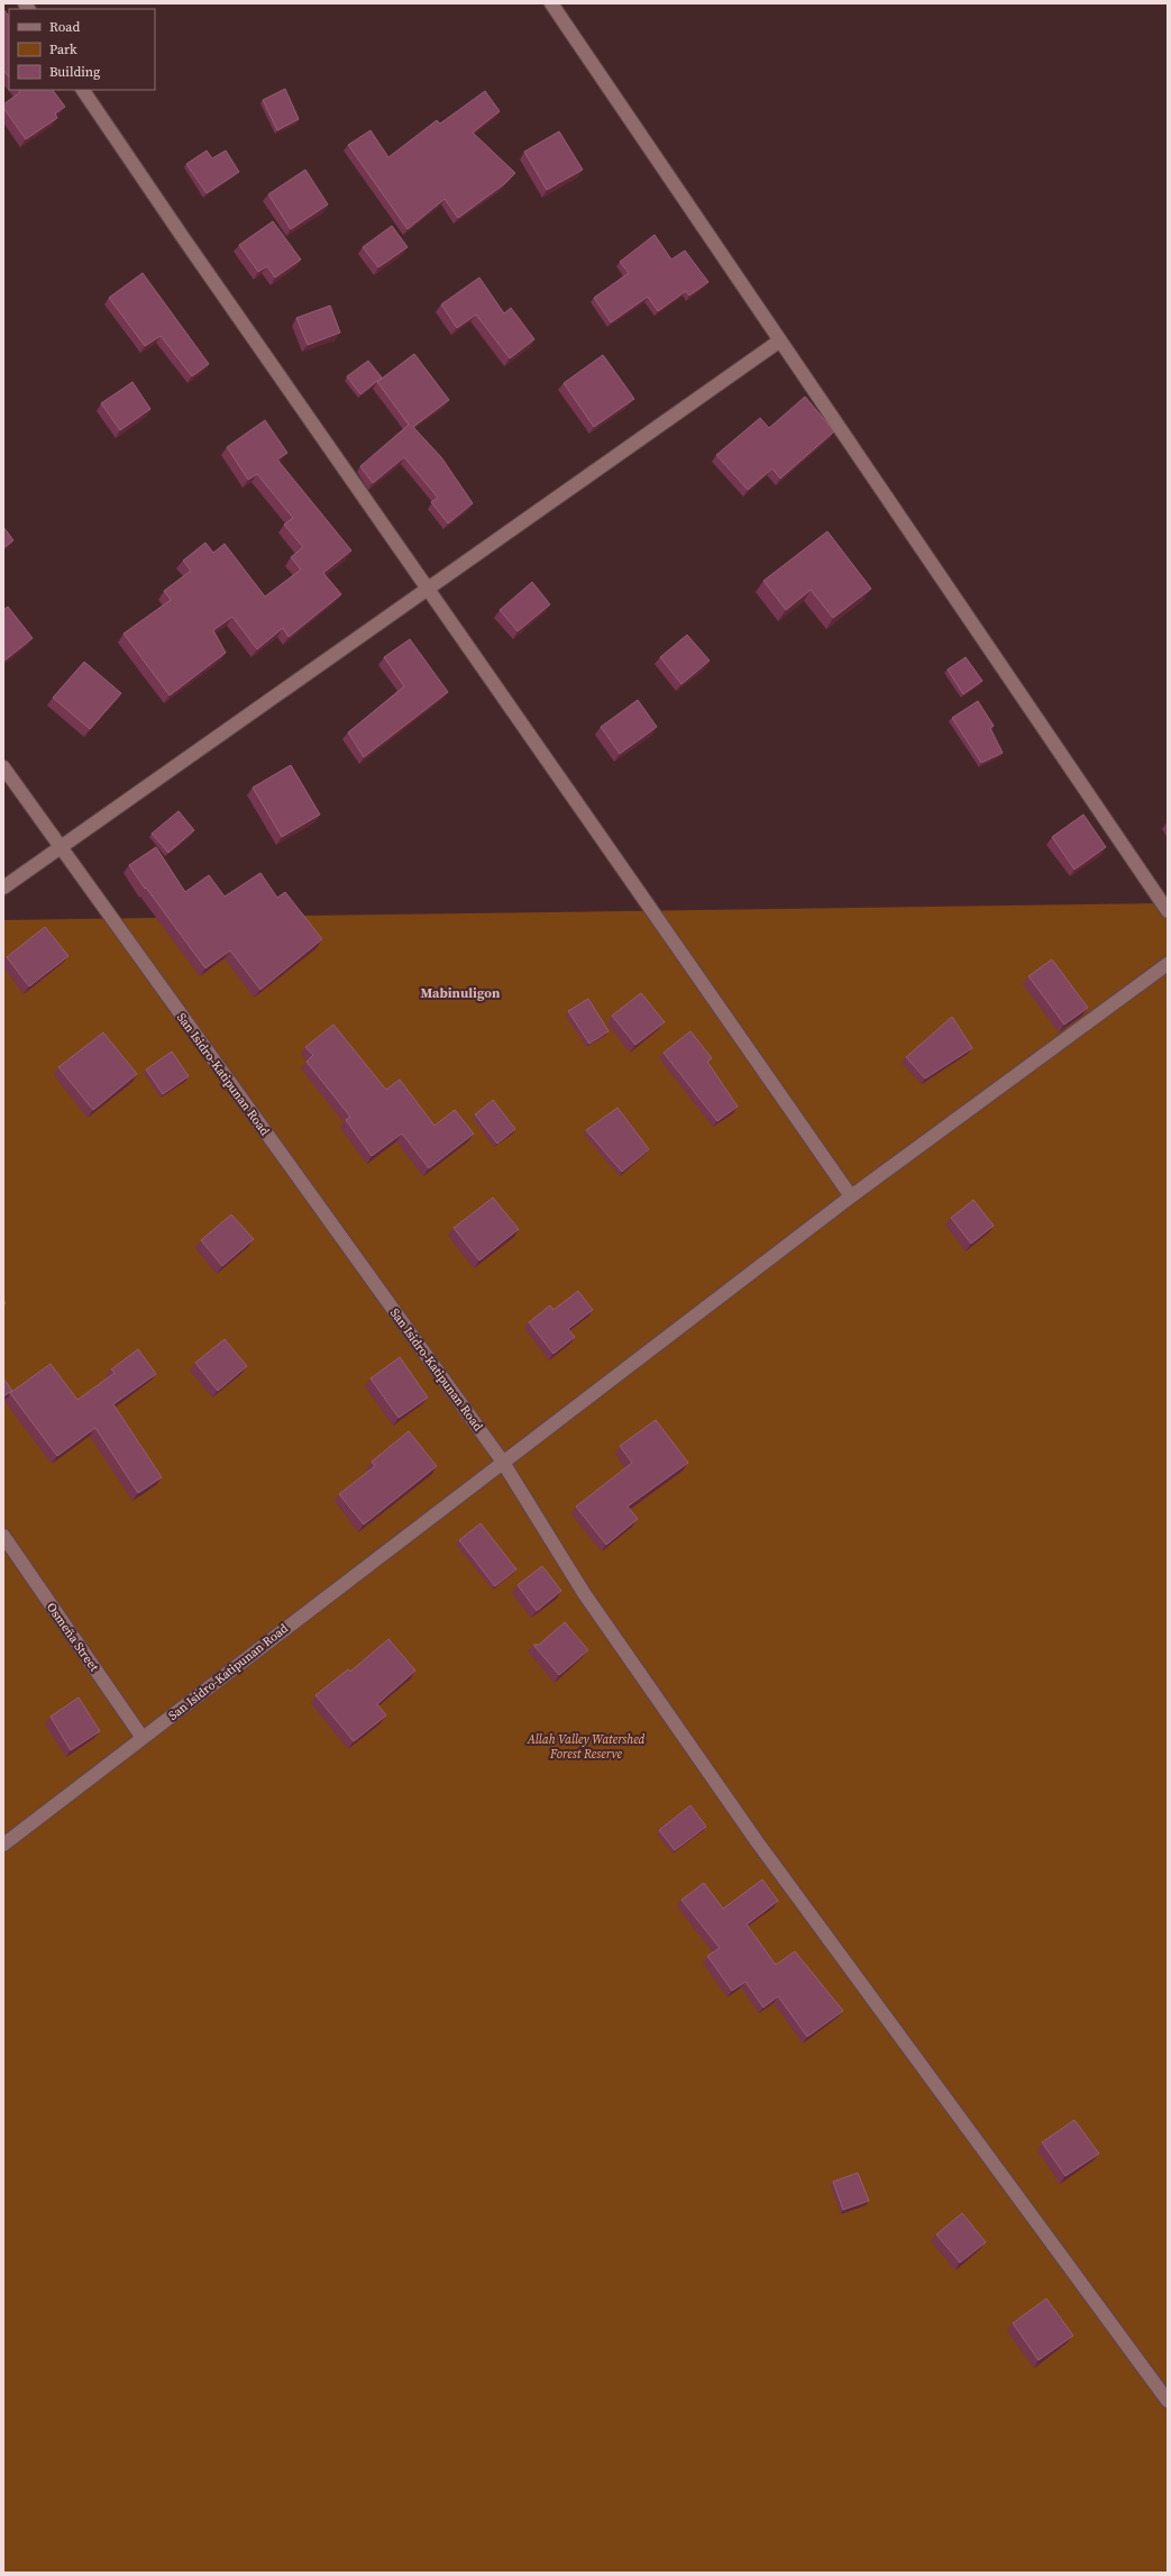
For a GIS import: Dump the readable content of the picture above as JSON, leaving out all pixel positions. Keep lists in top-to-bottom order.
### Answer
{
  "streets": {
    "street": ["San Isidro-Katipunan Road", "Osmeña Street"]
  },
  "crossings": [
    ["San Isidro-Katipunan Road", "Osmeña Street"]
  ],
  "districts": ["Mabinuligon"],
  "parks": ["Allah Valley Watershed Forest Reserve"],
  "legend": ["Road", "Park", "Building"]
}
